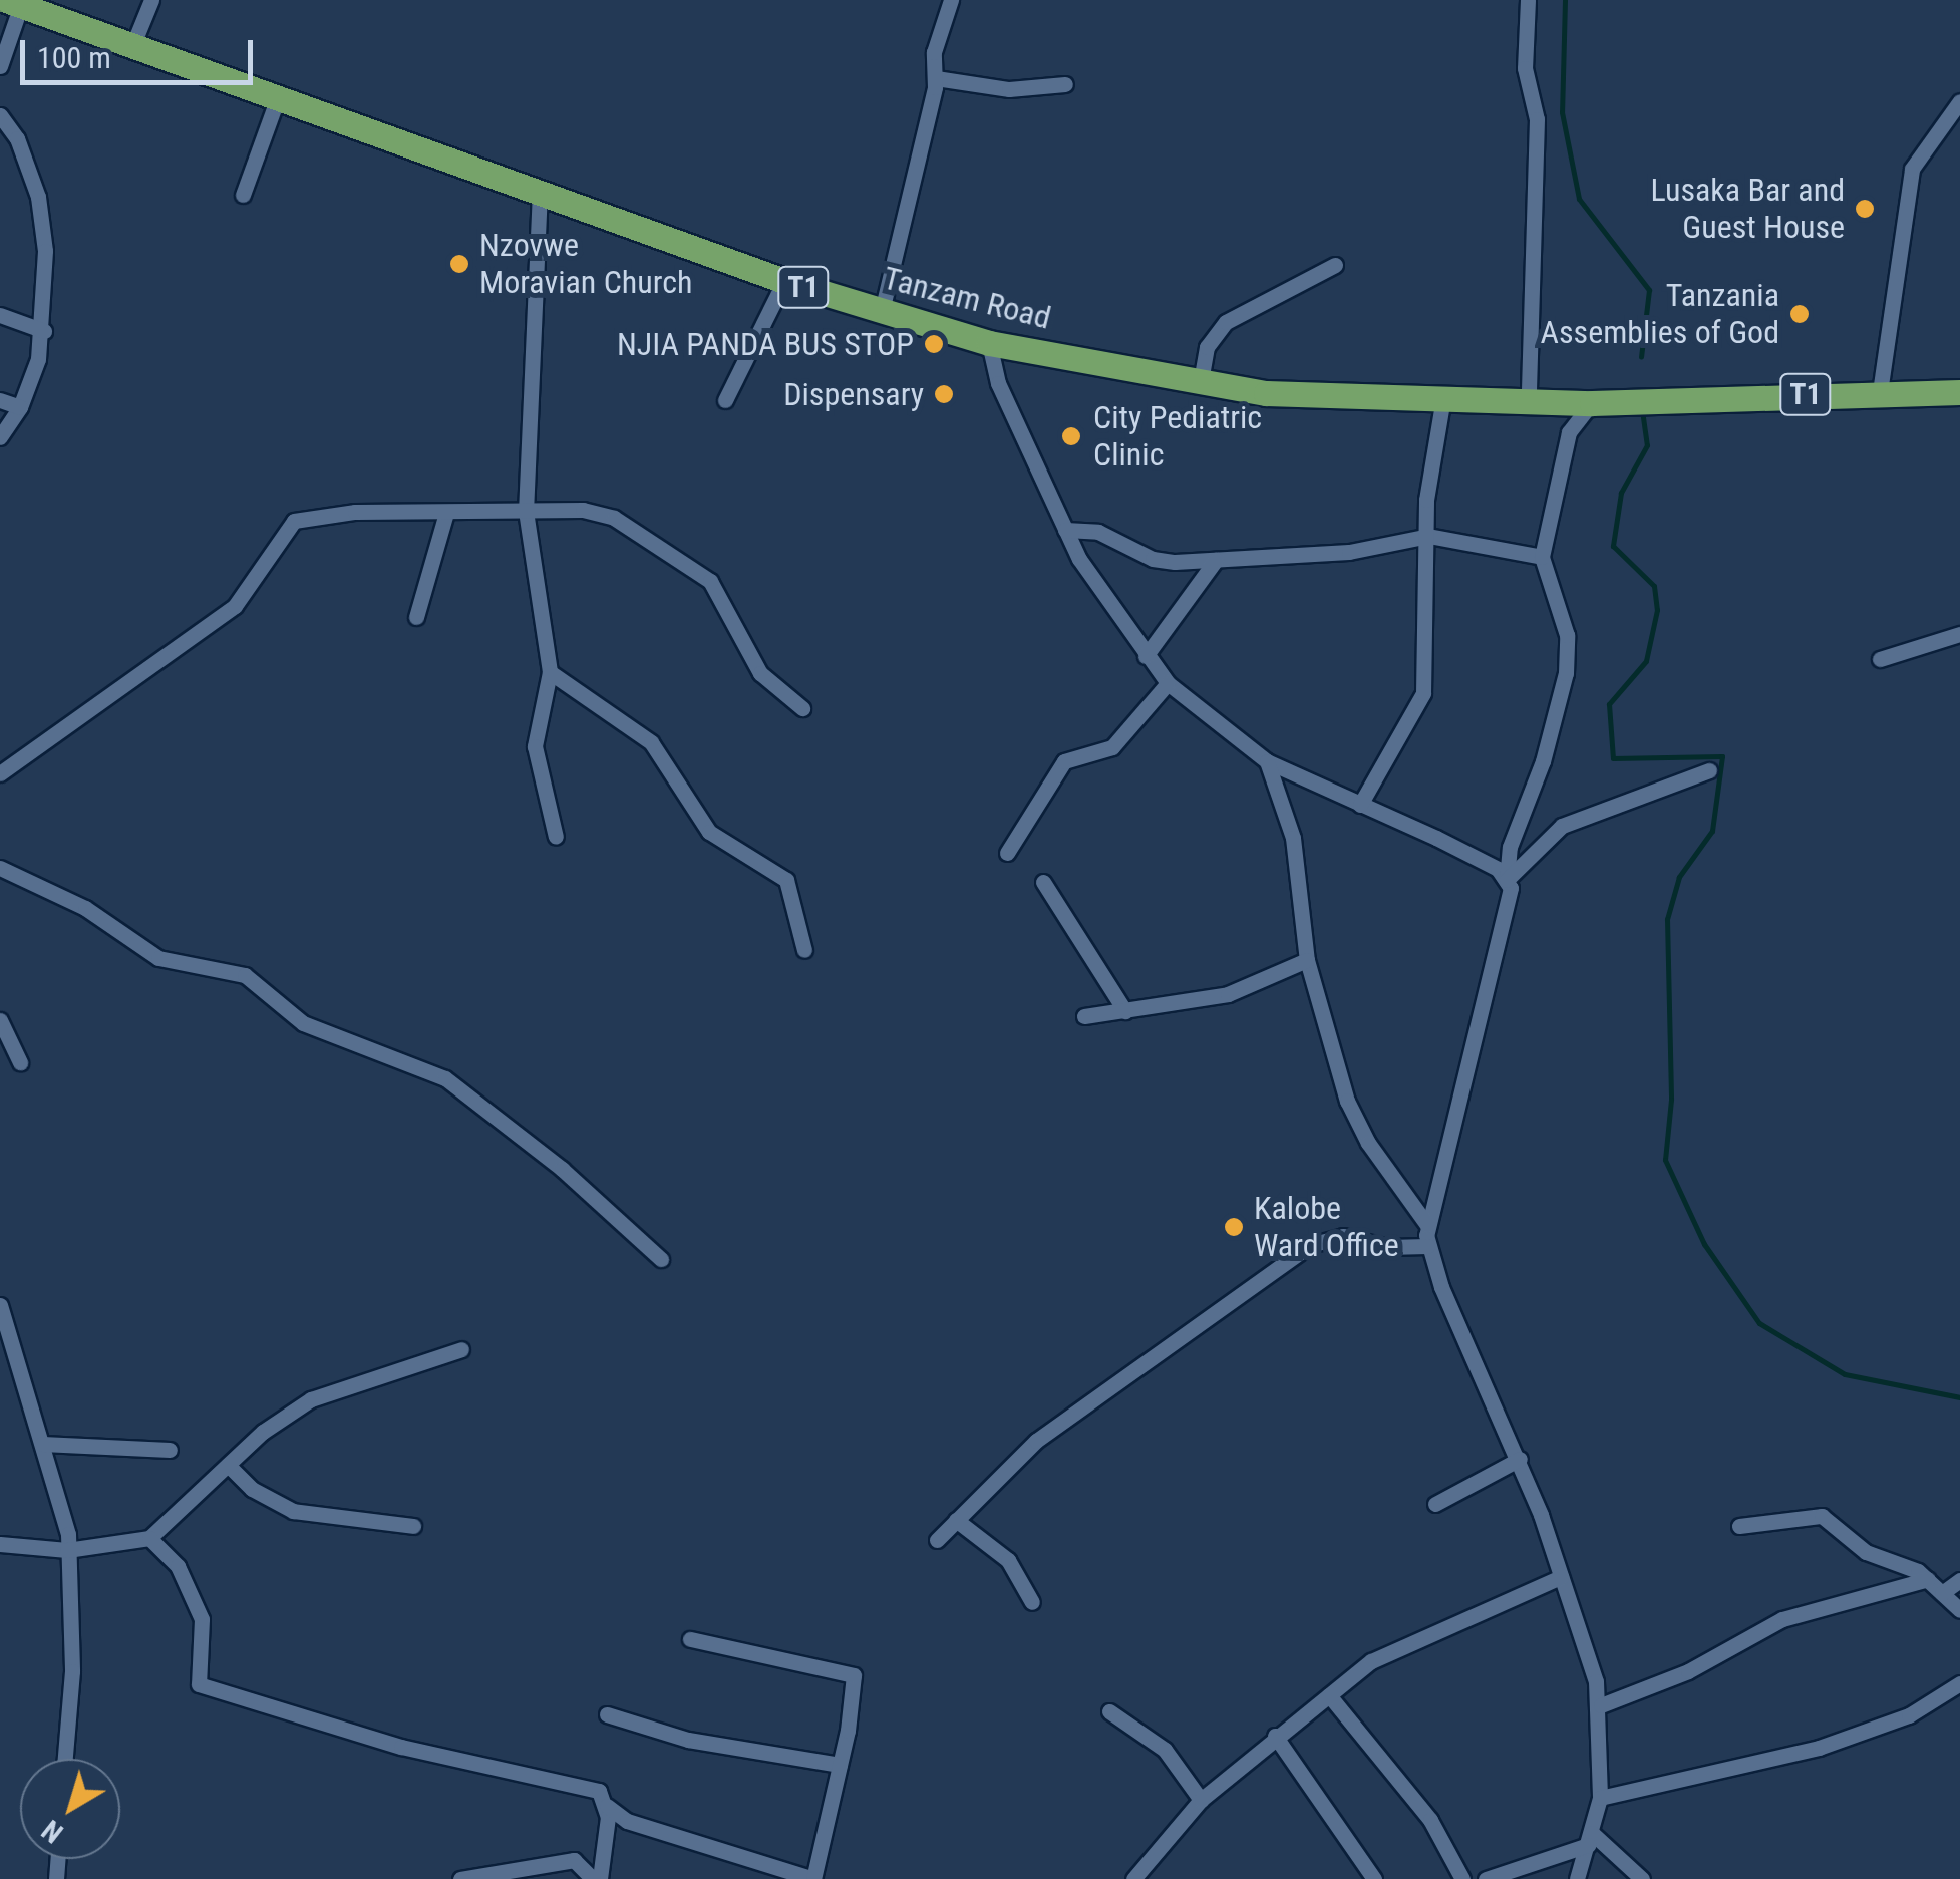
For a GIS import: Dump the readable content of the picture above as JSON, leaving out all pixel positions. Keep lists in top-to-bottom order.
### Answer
{
  "streets": {
    "highway": ["T1", "Tanzam Road"]
  },
  "places": [
    "Lusaka Bar and Guest House",
    "Nzovwe Moravian Church",
    "Tanzania Assemblies of God",
    "NJIA PANDA BUS STOP",
    "Dispensary",
    "City Pediatric Clinic",
    "Kalobe Ward Office"
  ],
  "scale_bar": "100 m",
  "north": "bottom left"
}
